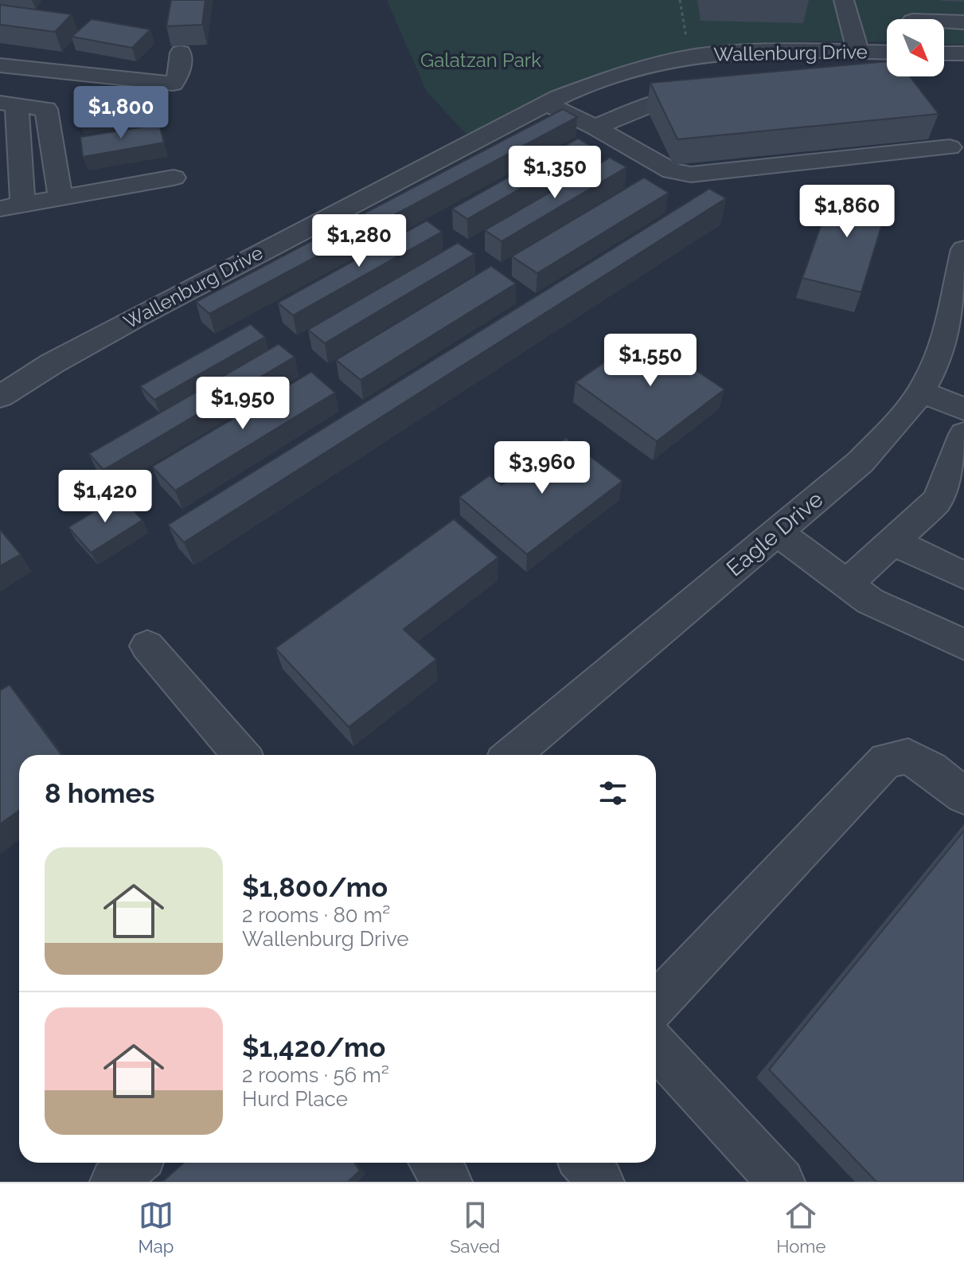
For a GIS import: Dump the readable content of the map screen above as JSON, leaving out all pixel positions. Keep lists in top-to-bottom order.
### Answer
{
  "streets": {
    "street": ["Wallenburg Drive", "Eagle Drive"]
  },
  "parks": ["Galatzan Park"],
  "north": "bottom right",
  "page": {
    "price": [
      "$1,800",
      "$1,350",
      "$1,860",
      "$1,280",
      "$1,550",
      "$1,950",
      "$3,960",
      "$1,420"
    ],
    "heading": "8 homes",
    "list": [
      {
        "name": "$1,800/mo",
        "note": "2 rooms · 80 m² · Wallenburg Drive"
      },
      {
        "name": "$1,420/mo",
        "note": "2 rooms · 56 m² · Hurd Place"
      }
    ],
    "tabs": ["Map", "Saved", "Home"]
  }
}
